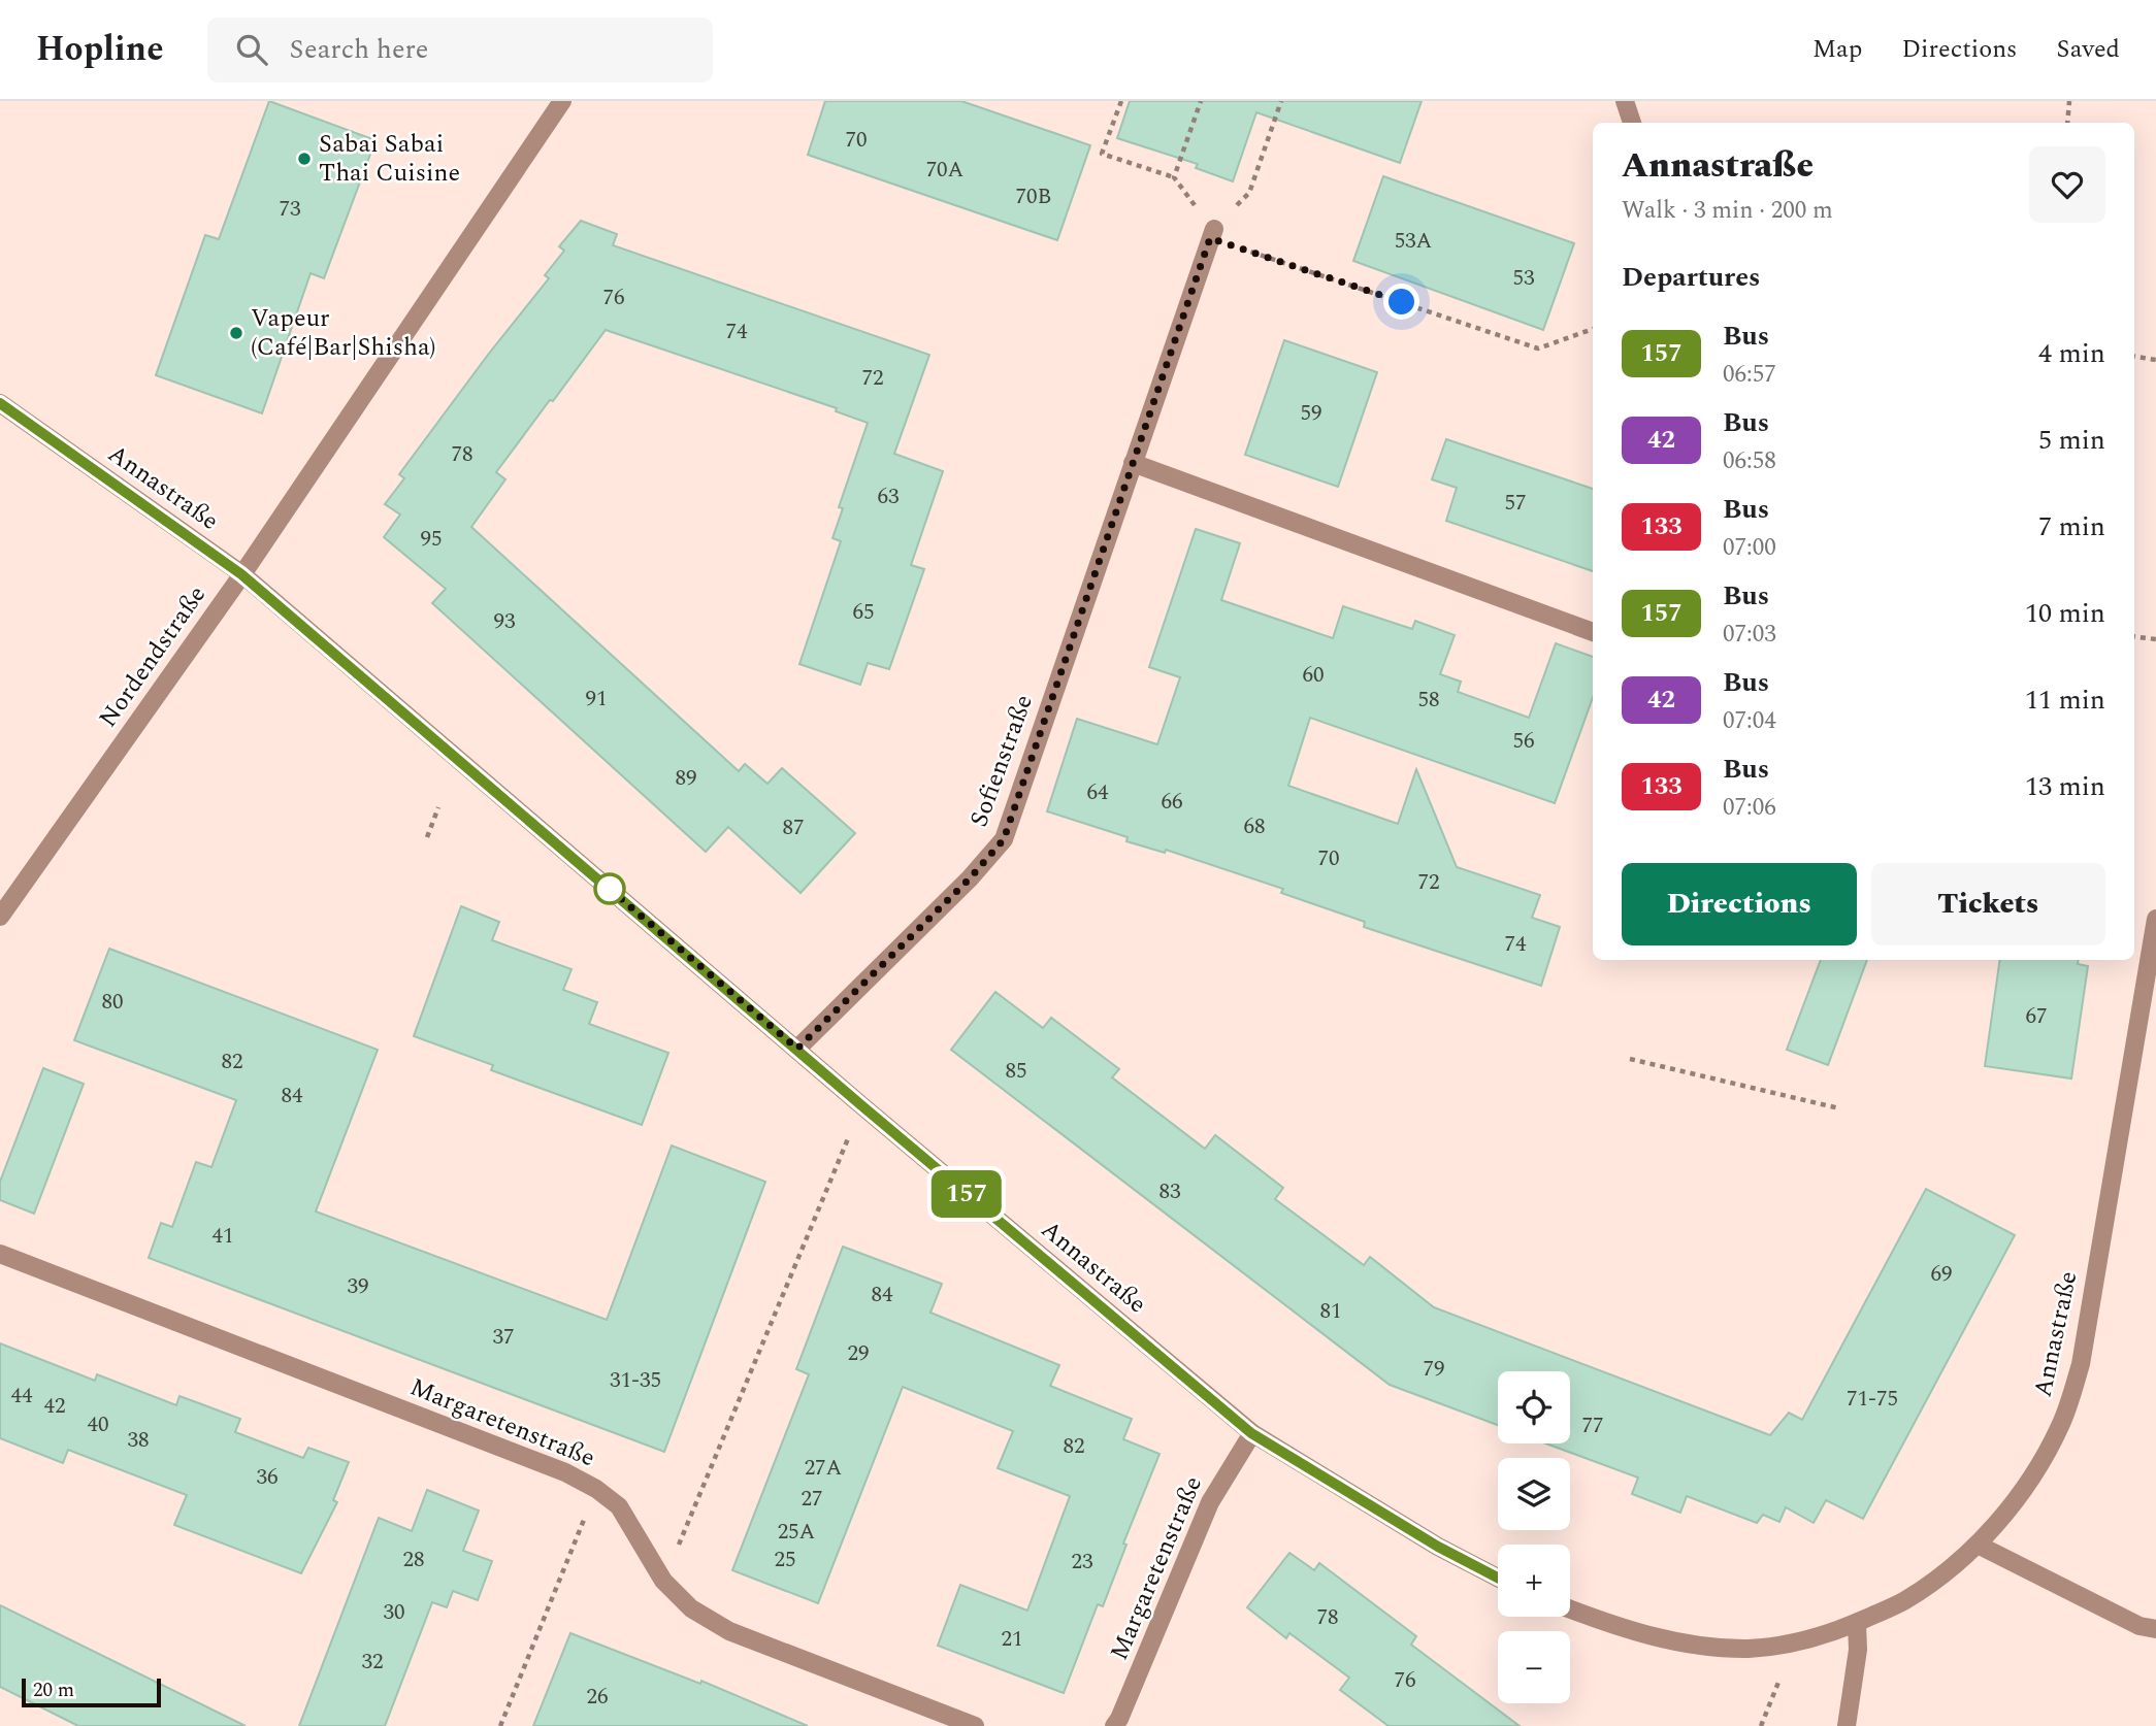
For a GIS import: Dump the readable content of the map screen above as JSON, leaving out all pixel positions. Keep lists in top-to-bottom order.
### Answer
{
  "streets": {
    "street": [
      "Annastraße",
      "Nordendstraße",
      "Sofienstraße",
      "Margaretenstraße"
    ]
  },
  "crossings": [
    ["Annastraße", "Nordendstraße"],
    ["Annastraße", "Sofienstraße"],
    ["Annastraße", "Margaretenstraße"]
  ],
  "places": ["Sabai Sabai Thai Cuisine", "Vapeur (Café|Bar|Shisha)"],
  "lines": ["bus line 157"],
  "house_numbers": [
    "70",
    "70A",
    "70B",
    "73",
    "53A",
    "53",
    "76",
    "74",
    "72",
    "59",
    "78",
    "63",
    "57",
    "95",
    "65",
    "93",
    "60",
    "91",
    "58",
    "56",
    "89",
    "64",
    "66",
    "68",
    "87",
    "70",
    "72",
    "74",
    "80",
    "67",
    "82",
    "85",
    "84",
    "83",
    "41",
    "69",
    "39",
    "84",
    "81",
    "37",
    "29",
    "79",
    "31-35",
    "44",
    "71-75",
    "42",
    "40",
    "77",
    "38",
    "82",
    "27A",
    "36",
    "27",
    "25A",
    "28",
    "25",
    "23",
    "30",
    "78",
    "21",
    "32",
    "76",
    "26"
  ],
  "scale_bar": "20 m",
  "page": {
    "header": "Hopline",
    "search": "Search here",
    "nav": ["Map", "Directions", "Saved"],
    "on_map": "157",
    "heading": [
      ["Annastraße", "Walk · 3 min · 200 m"],
      "Departures"
    ],
    "list": [
      {
        "mark": "157",
        "name": "Bus",
        "note": "06:57",
        "value": "4 min"
      },
      {
        "mark": "42",
        "name": "Bus",
        "note": "06:58",
        "value": "5 min"
      },
      {
        "mark": "133",
        "name": "Bus",
        "note": "07:00",
        "value": "7 min"
      },
      {
        "mark": "157",
        "name": "Bus",
        "note": "07:03",
        "value": "10 min"
      },
      {
        "mark": "42",
        "name": "Bus",
        "note": "07:04",
        "value": "11 min"
      },
      {
        "mark": "133",
        "name": "Bus",
        "note": "07:06",
        "value": "13 min"
      }
    ],
    "buttons": ["Directions", "Tickets"],
    "map_buttons": ["+", "−"],
    "scale": "20 m"
  }
}
